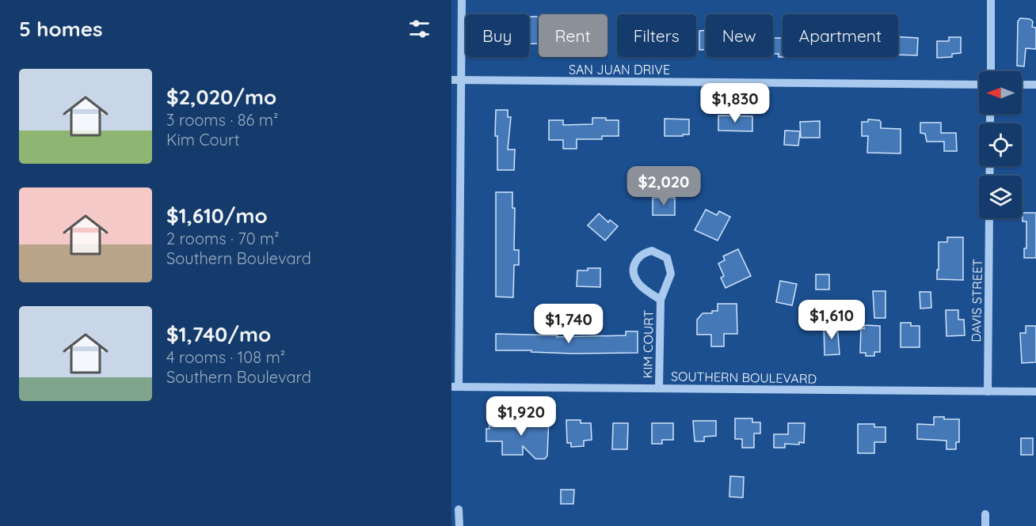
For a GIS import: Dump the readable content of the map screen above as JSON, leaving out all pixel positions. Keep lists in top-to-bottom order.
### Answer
{
  "streets": {
    "street": [
      "SAN JUAN DRIVE",
      "DAVIS STREET",
      "KIM COURT",
      "SOUTHERN BOULEVARD"
    ]
  },
  "crossings": [
    ["DAVIS STREET", "SOUTHERN BOULEVARD"],
    ["KIM COURT", "SOUTHERN BOULEVARD"]
  ],
  "north": "left",
  "page": {
    "heading": "5 homes",
    "chip": [
      "Buy",
      "Rent",
      "Filters",
      "New",
      "Apartment"
    ],
    "list": [
      {
        "name": "$2,020/mo",
        "note": "3 rooms · 86 m² · Kim Court"
      },
      {
        "name": "$1,610/mo",
        "note": "2 rooms · 70 m² · Southern Boulevard"
      },
      {
        "name": "$1,740/mo",
        "note": "4 rooms · 108 m² · Southern Boulevard"
      }
    ],
    "price": [
      "$1,830",
      "$2,020",
      "$1,610",
      "$1,740",
      "$1,920"
    ]
  }
}
